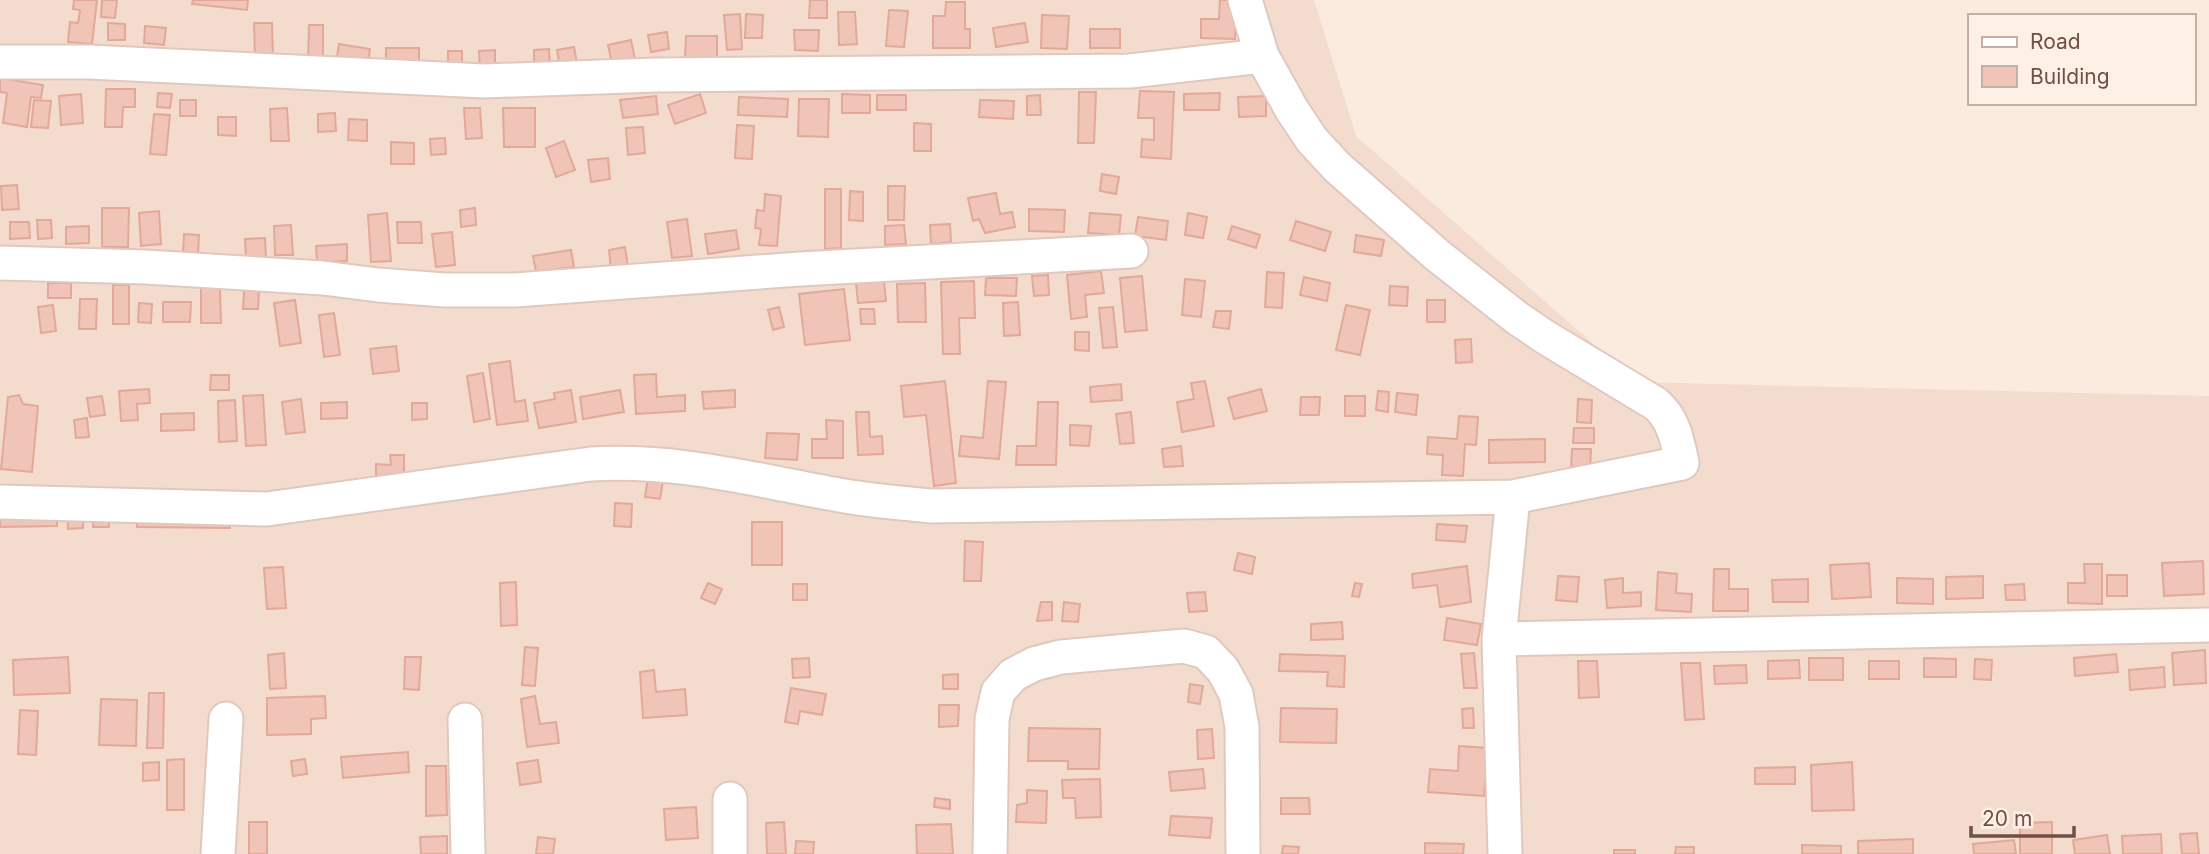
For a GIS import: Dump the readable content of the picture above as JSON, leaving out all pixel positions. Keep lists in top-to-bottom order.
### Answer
{
  "legend": ["Road", "Building"],
  "scale_bar": "20 m"
}
